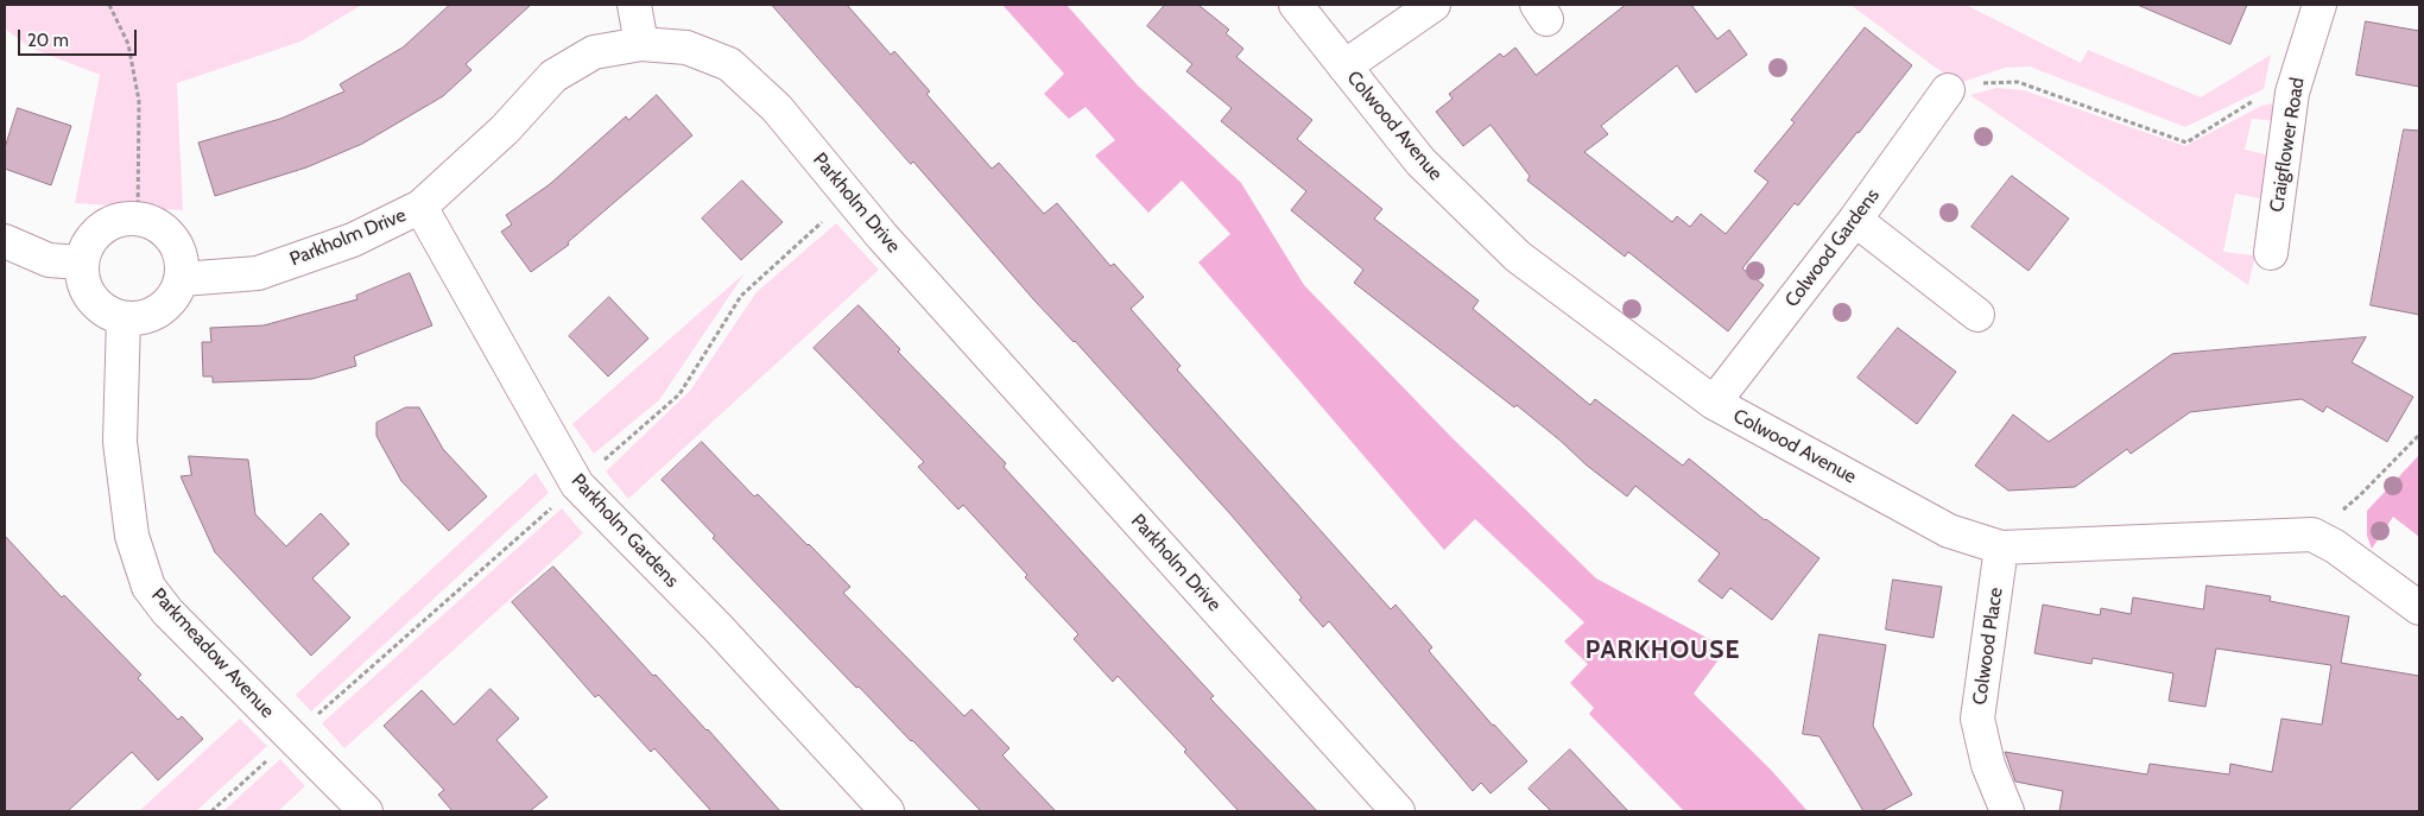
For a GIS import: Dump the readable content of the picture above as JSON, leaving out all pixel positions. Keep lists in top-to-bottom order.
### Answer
{
  "streets": {
    "street": [
      "Colwood Avenue",
      "Craigflower Road",
      "Parkholm Drive",
      "Colwood Gardens",
      "Parkholm Gardens",
      "Colwood Place",
      "Parkmeadow Avenue"
    ]
  },
  "crossings": [
    ["Colwood Avenue", "Colwood Gardens"],
    ["Colwood Avenue", "Colwood Place"],
    ["Parkholm Drive", "Parkholm Gardens"],
    ["Parkholm Drive", "Parkmeadow Avenue"]
  ],
  "districts": ["PARKHOUSE"],
  "scale_bar": "20 m"
}
